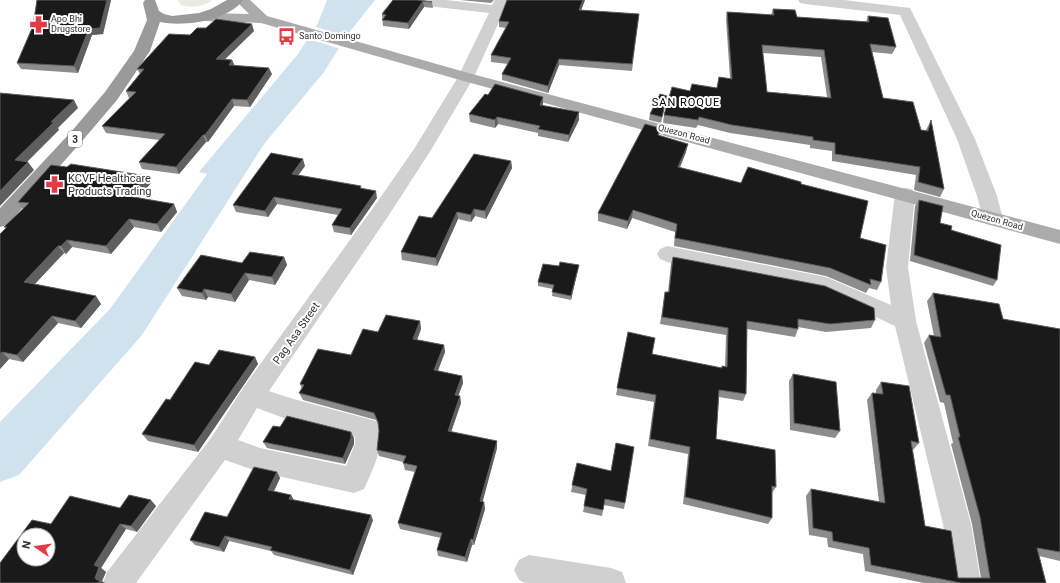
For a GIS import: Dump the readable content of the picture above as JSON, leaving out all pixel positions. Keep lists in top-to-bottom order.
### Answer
{
  "streets": {
    "highway": ["3"],
    "main road": ["Quezon Road"],
    "street": ["Pag Asa Street"]
  },
  "crossings": [
    ["Quezon Road", "3"],
    ["Quezon Road", "Pag Asa Street"]
  ],
  "districts": ["SAN ROQUE"],
  "places": {
    "pharmacy": ["Apo Bhi Drugstore", "KCVF Healthcare Products Trading"],
    "bus stop": ["Santo Domingo"]
  },
  "north": "left"
}
